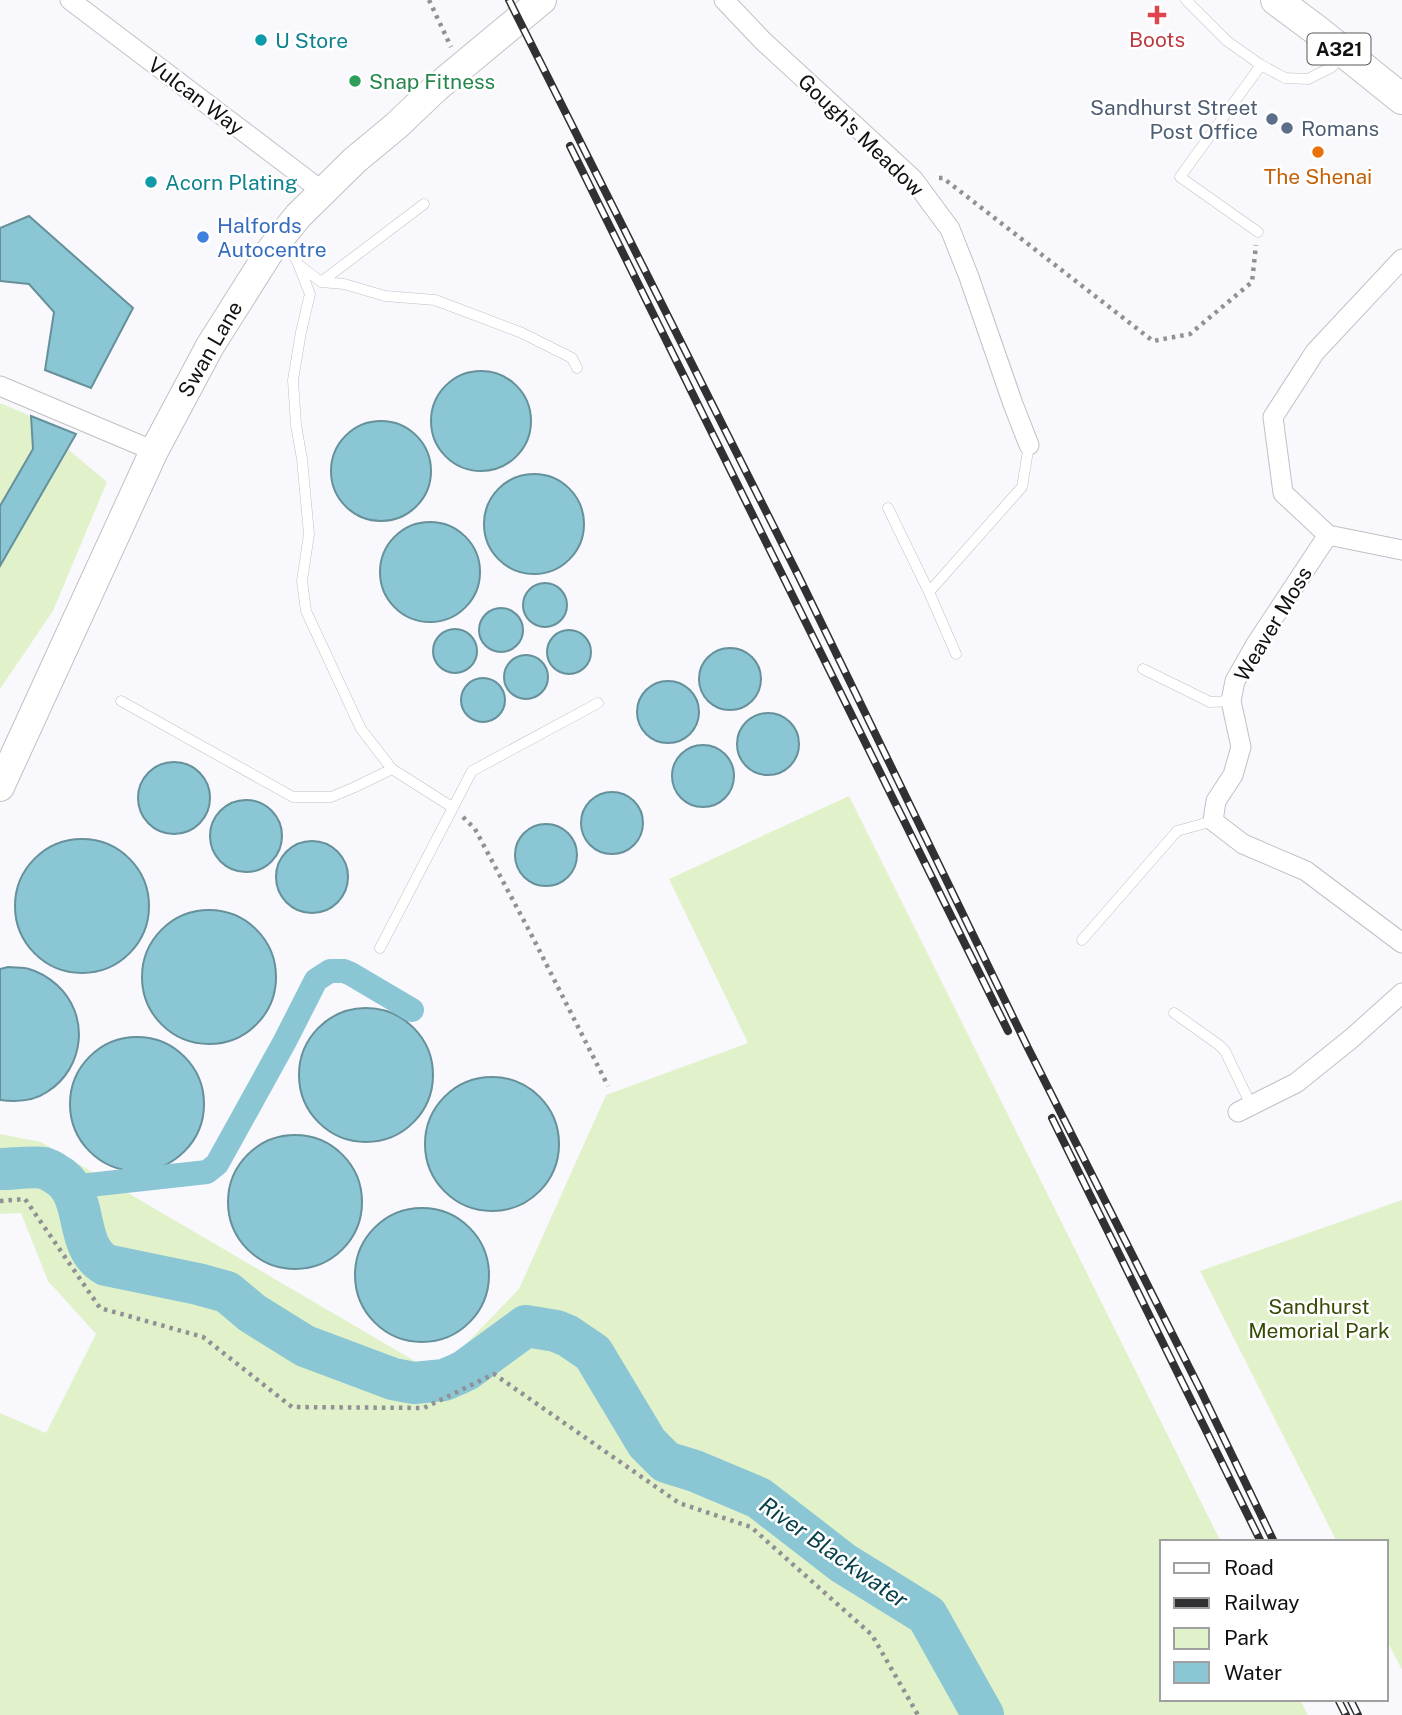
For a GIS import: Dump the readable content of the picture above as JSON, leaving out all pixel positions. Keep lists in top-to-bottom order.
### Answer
{
  "streets": {
    "main road": ["A321"],
    "street": [
      "Vulcan Way",
      "Gough's Meadow",
      "Swan Lane",
      "Weaver Moss"
    ]
  },
  "crossings": [
    ["Vulcan Way", "Swan Lane"]
  ],
  "water": ["River Blackwater"],
  "parks": ["Sandhurst Memorial Park"],
  "places": {
    "health": ["Boots"],
    "other": [
      "U Store",
      "Snap Fitness",
      "Sandhurst Street Post Office",
      "Romans",
      "The Shenai",
      "Acorn Plating",
      "Halfords Autocentre"
    ]
  },
  "legend": [
    "Road",
    "Railway",
    "Park",
    "Water"
  ]
}
